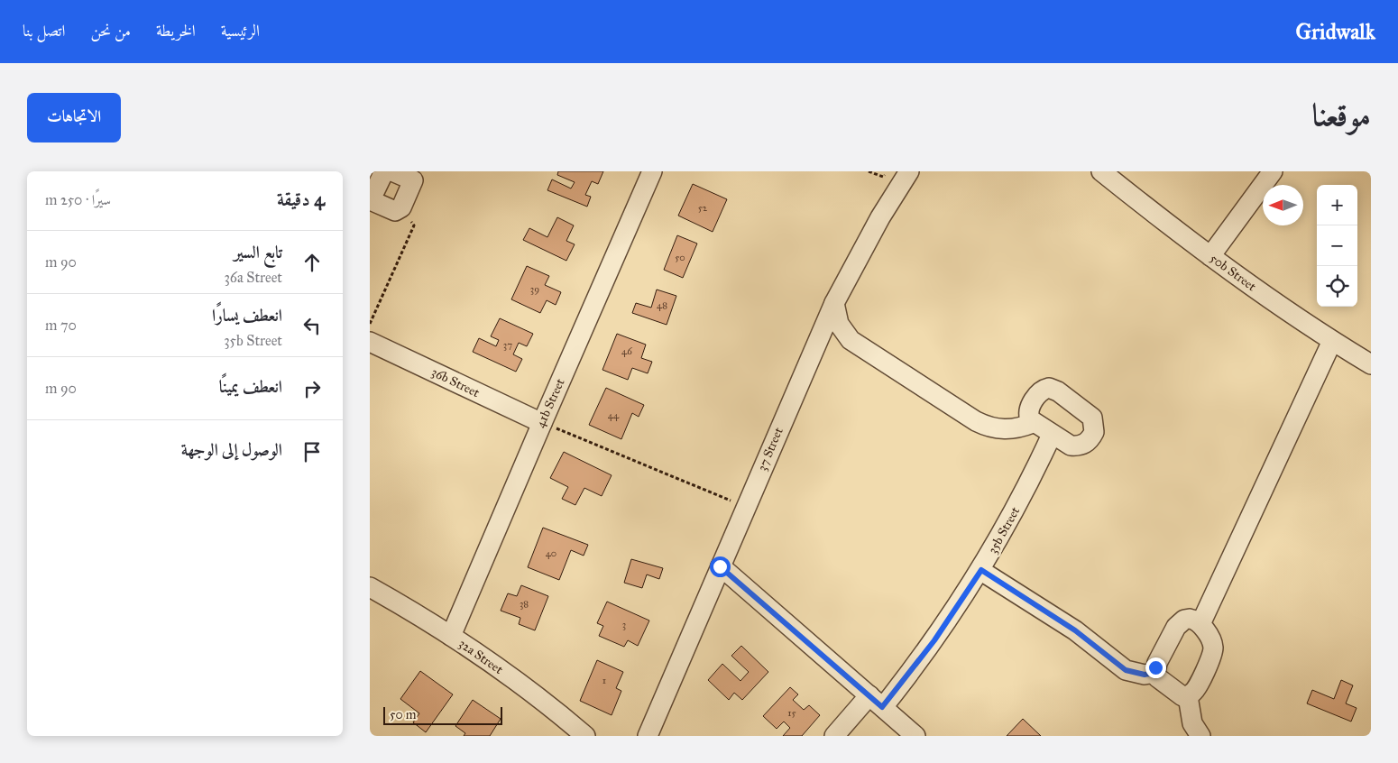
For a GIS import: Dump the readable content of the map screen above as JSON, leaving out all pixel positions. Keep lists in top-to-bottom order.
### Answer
{
  "streets": {
    "street": [
      "50b Street",
      "36b Street",
      "41b Street",
      "37 Street",
      "35b Street",
      "32a Street"
    ]
  },
  "crossings": [
    ["36b Street", "41b Street"],
    ["41b Street", "32a Street"]
  ],
  "house_numbers": [
    "52",
    "50",
    "39",
    "48",
    "37",
    "46",
    "44",
    "40",
    "38",
    "3",
    "1",
    "15"
  ],
  "scale_bar": "50 m",
  "north": "left",
  "page": {
    "header": "Gridwalk",
    "nav": [
      "الرئيسية",
      "الخريطة",
      "من نحن",
      "اتصل بنا"
    ],
    "title": "موقعنا",
    "buttons": "الاتجاهات",
    "heading": ["4 دقيقة", "سيرًا · 250 m"],
    "map_buttons": ["+", "−"],
    "list": [
      ["تابع السير", "36a Street", "90 m"],
      ["انعطف يسارًا", "35b Street", "70 m"],
      ["انعطف يمينًا", "90 m"],
      "الوصول إلى الوجهة"
    ],
    "scale": "50 m"
  }
}
